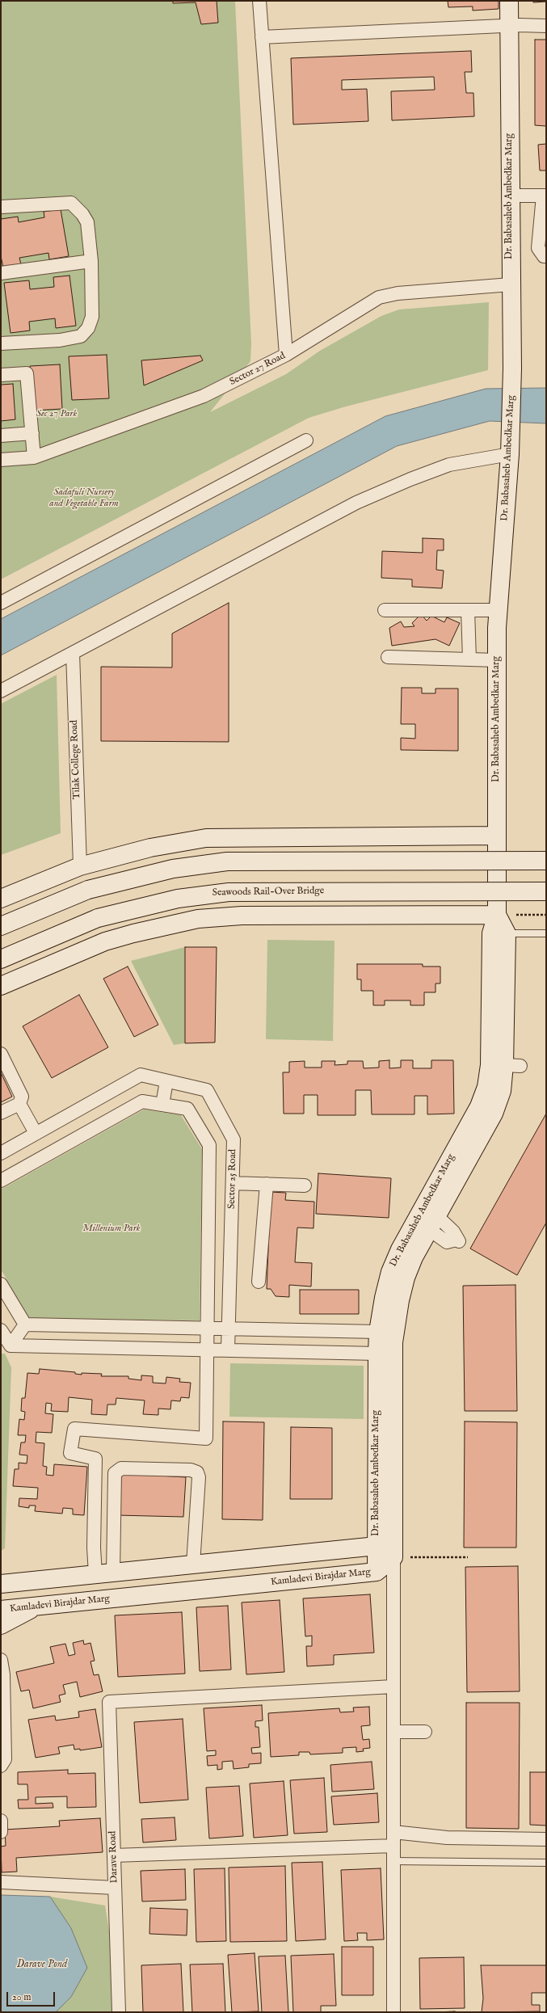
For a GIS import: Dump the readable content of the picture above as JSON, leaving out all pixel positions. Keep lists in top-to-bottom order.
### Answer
{
  "streets": {
    "street": [
      "Dr. Babasaheb Ambedkar Marg",
      "Sector 27 Road",
      "Tilak College Road",
      "Seawoods Rail-Over Bridge",
      "Sector 25 Road",
      "Kamladevi Birajdar Marg",
      "Darave Road"
    ]
  },
  "crossings": [
    ["Dr. Babasaheb Ambedkar Marg", "Sector 27 Road"],
    ["Dr. Babasaheb Ambedkar Marg", "Kamladevi Birajdar Marg"]
  ],
  "water": ["Darave Pond"],
  "parks": ["Sec 27 Park", "Sadafuli Nursery and Vegetable Farm", "Millenium Park"],
  "scale_bar": "20 m"
}
